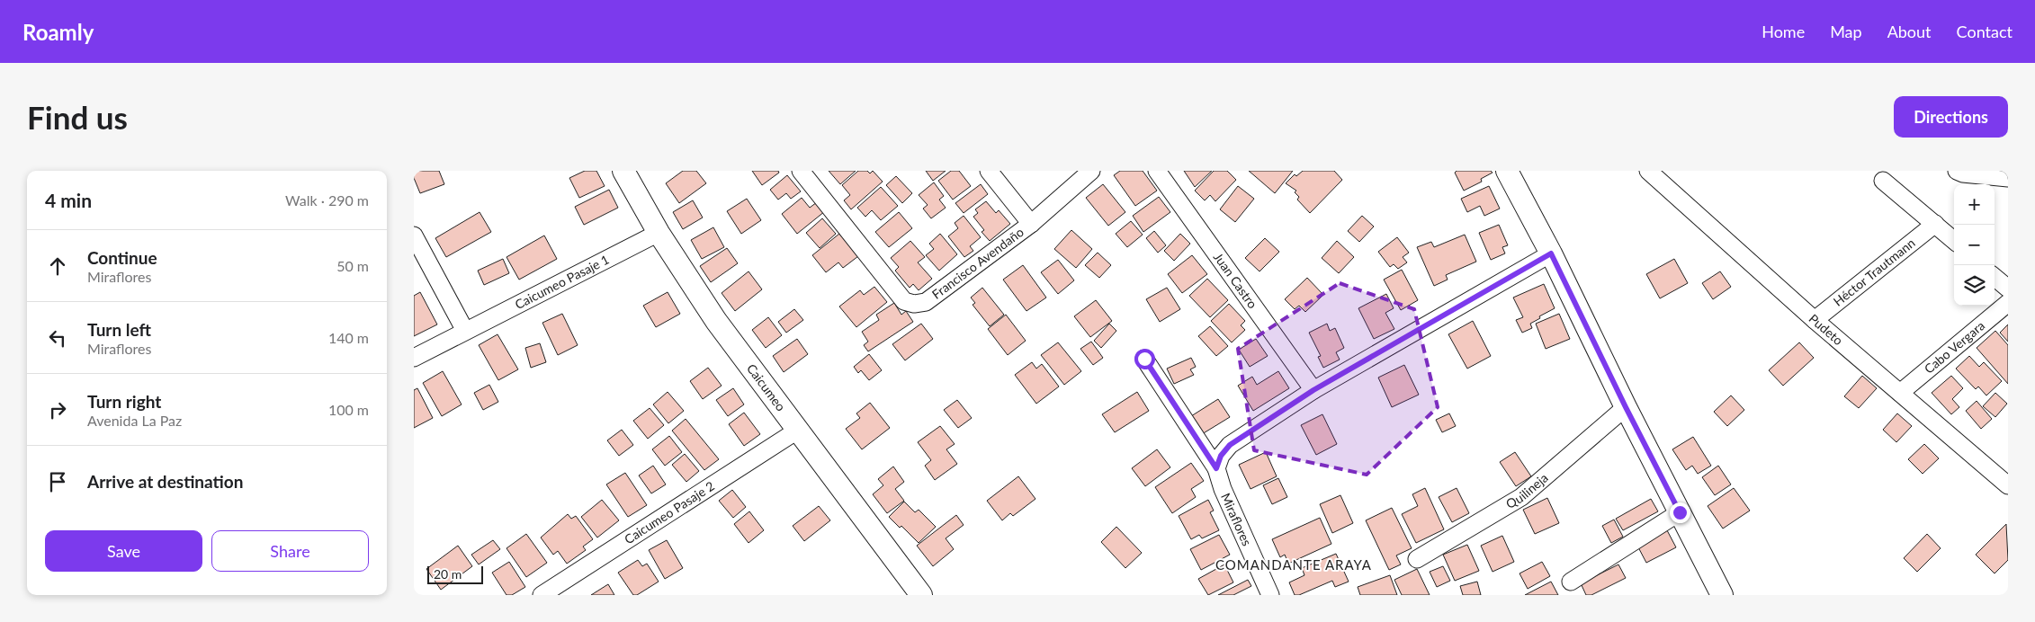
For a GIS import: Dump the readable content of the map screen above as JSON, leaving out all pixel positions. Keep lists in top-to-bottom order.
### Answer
{
  "streets": {
    "street": [
      "Francisco Avendaño",
      "Héctor Trautmann",
      "Juan Castro",
      "Caicumeo Pasaje 1",
      "Pudeto",
      "Cabo Vergara",
      "Caicumeo",
      "Quilineja",
      "Caicumeo Pasaje 2",
      "Miraflores"
    ]
  },
  "crossings": [
    ["Héctor Trautmann", "Pudeto"],
    ["Caicumeo Pasaje 1", "Caicumeo"],
    ["Pudeto", "Cabo Vergara"],
    ["Caicumeo", "Caicumeo Pasaje 2"]
  ],
  "districts": ["COMANDANTE ARAYA"],
  "scale_bar": "20 m",
  "page": {
    "header": "Roamly",
    "nav": [
      "Home",
      "Map",
      "About",
      "Contact"
    ],
    "buttons": [
      "Directions",
      ["Save", "Share"]
    ],
    "title": "Find us",
    "heading": ["4 min", "Walk · 290 m"],
    "map_buttons": ["+", "−"],
    "list": [
      ["Continue", "Miraflores", "50 m"],
      ["Turn left", "Miraflores", "140 m"],
      ["Turn right", "Avenida La Paz", "100 m"],
      "Arrive at destination"
    ],
    "scale": "20 m"
  }
}
